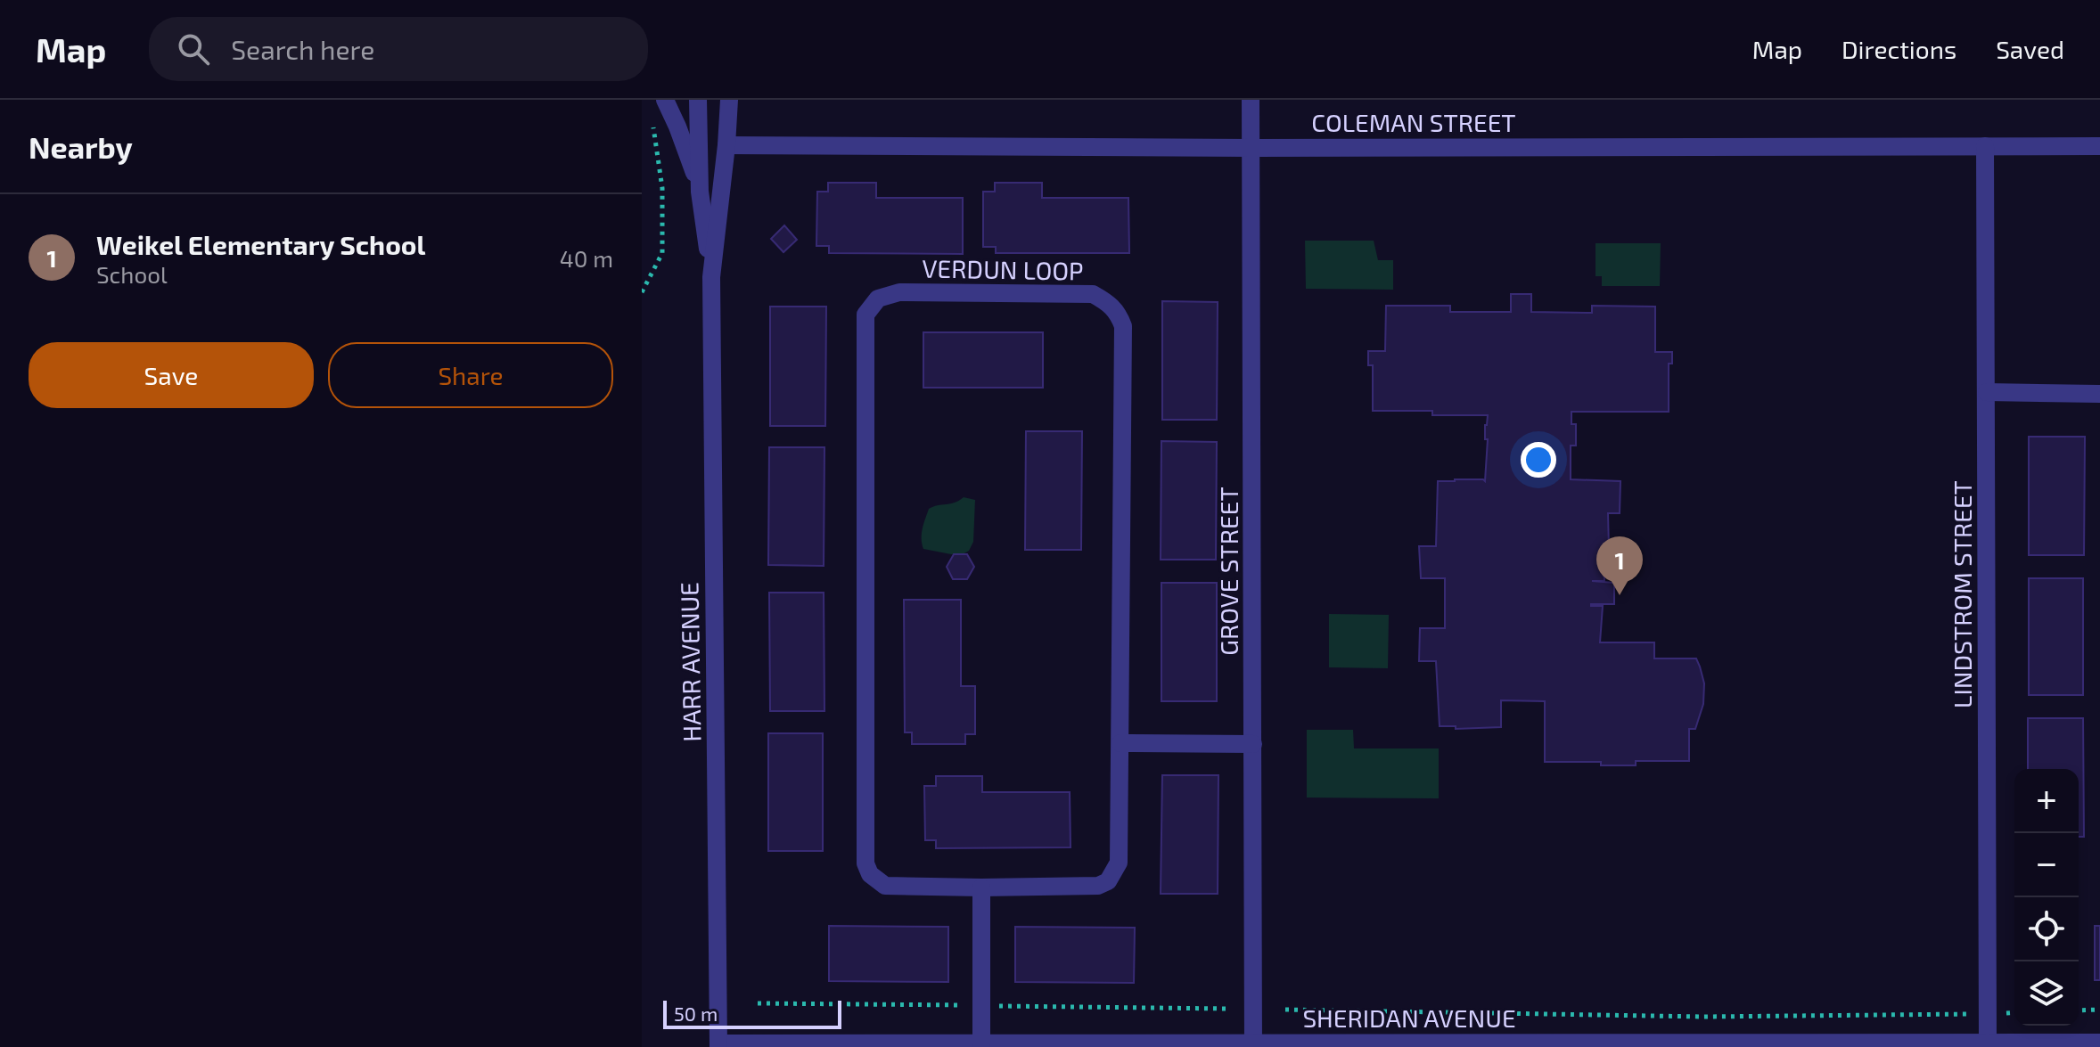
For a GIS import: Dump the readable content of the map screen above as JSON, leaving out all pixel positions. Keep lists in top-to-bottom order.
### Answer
{
  "streets": {
    "street": [
      "COLEMAN STREET",
      "VERDUN LOOP",
      "GROVE STREET",
      "LINDSTROM STREET",
      "HARR AVENUE",
      "SHERIDAN AVENUE"
    ]
  },
  "crossings": [
    ["COLEMAN STREET", "GROVE STREET"],
    ["COLEMAN STREET", "LINDSTROM STREET"],
    ["COLEMAN STREET", "HARR AVENUE"],
    ["GROVE STREET", "SHERIDAN AVENUE"],
    ["LINDSTROM STREET", "SHERIDAN AVENUE"],
    ["HARR AVENUE", "SHERIDAN AVENUE"]
  ],
  "scale_bar": "50 m",
  "page": {
    "header": "Map",
    "search": "Search here",
    "nav": ["Map", "Directions", "Saved"],
    "heading": "Nearby",
    "list": [
      {
        "mark": "1",
        "name": "Weikel Elementary School",
        "note": "School",
        "value": "40 m"
      }
    ],
    "buttons": ["Save", "Share"],
    "pins": "1",
    "map_buttons": ["+", "−"],
    "scale": "50 m"
  }
}
